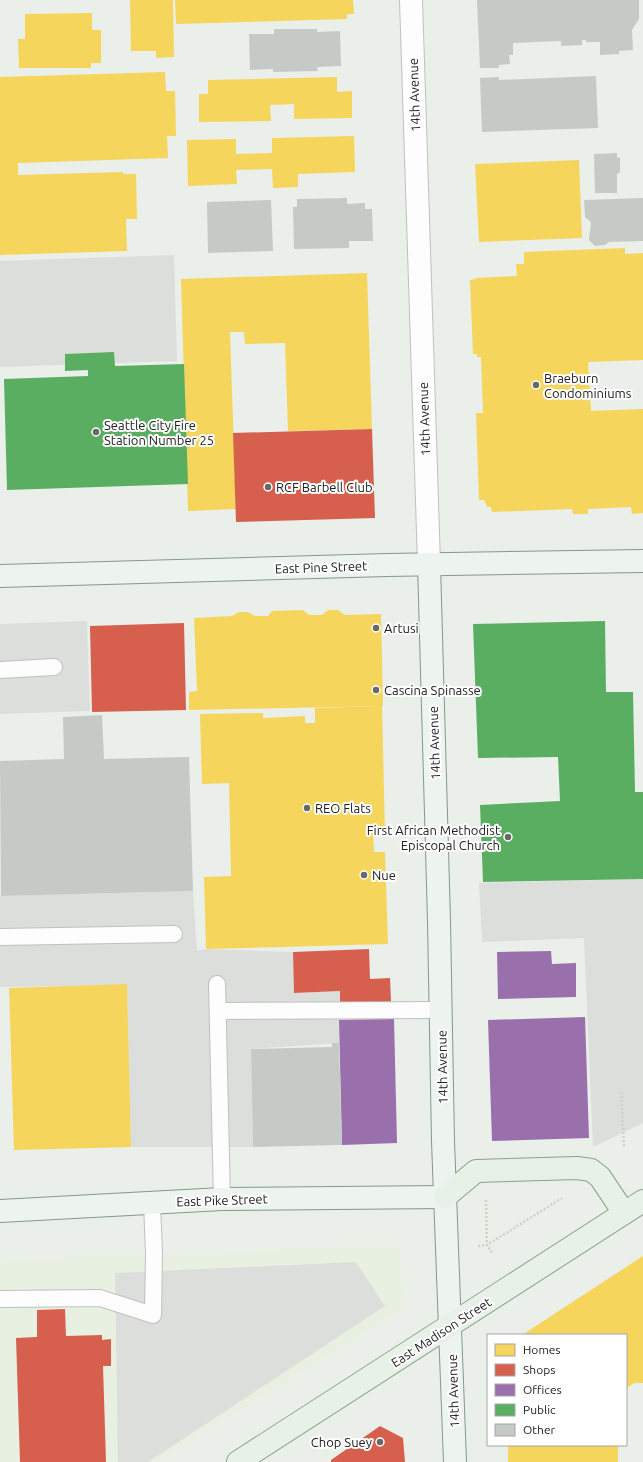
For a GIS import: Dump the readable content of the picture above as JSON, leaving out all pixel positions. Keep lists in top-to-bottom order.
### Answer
{
  "streets": {
    "main road": [
      "14th Avenue",
      "East Pine Street",
      "East Pike Street",
      "East Madison Street"
    ]
  },
  "crossings": [
    ["14th Avenue", "East Pine Street"],
    ["14th Avenue", "East Pike Street"],
    ["14th Avenue", "East Madison Street"]
  ],
  "places": [
    "Braeburn Condominiums",
    "Seattle City Fire Station Number 25",
    "RCF Barbell Club",
    "Artusi",
    "Cascina Spinasse",
    "REO Flats",
    "First African Methodist Episcopal Church",
    "Nue",
    "Chop Suey"
  ],
  "legend": [
    "Homes",
    "Shops",
    "Offices",
    "Public",
    "Other"
  ]
}
